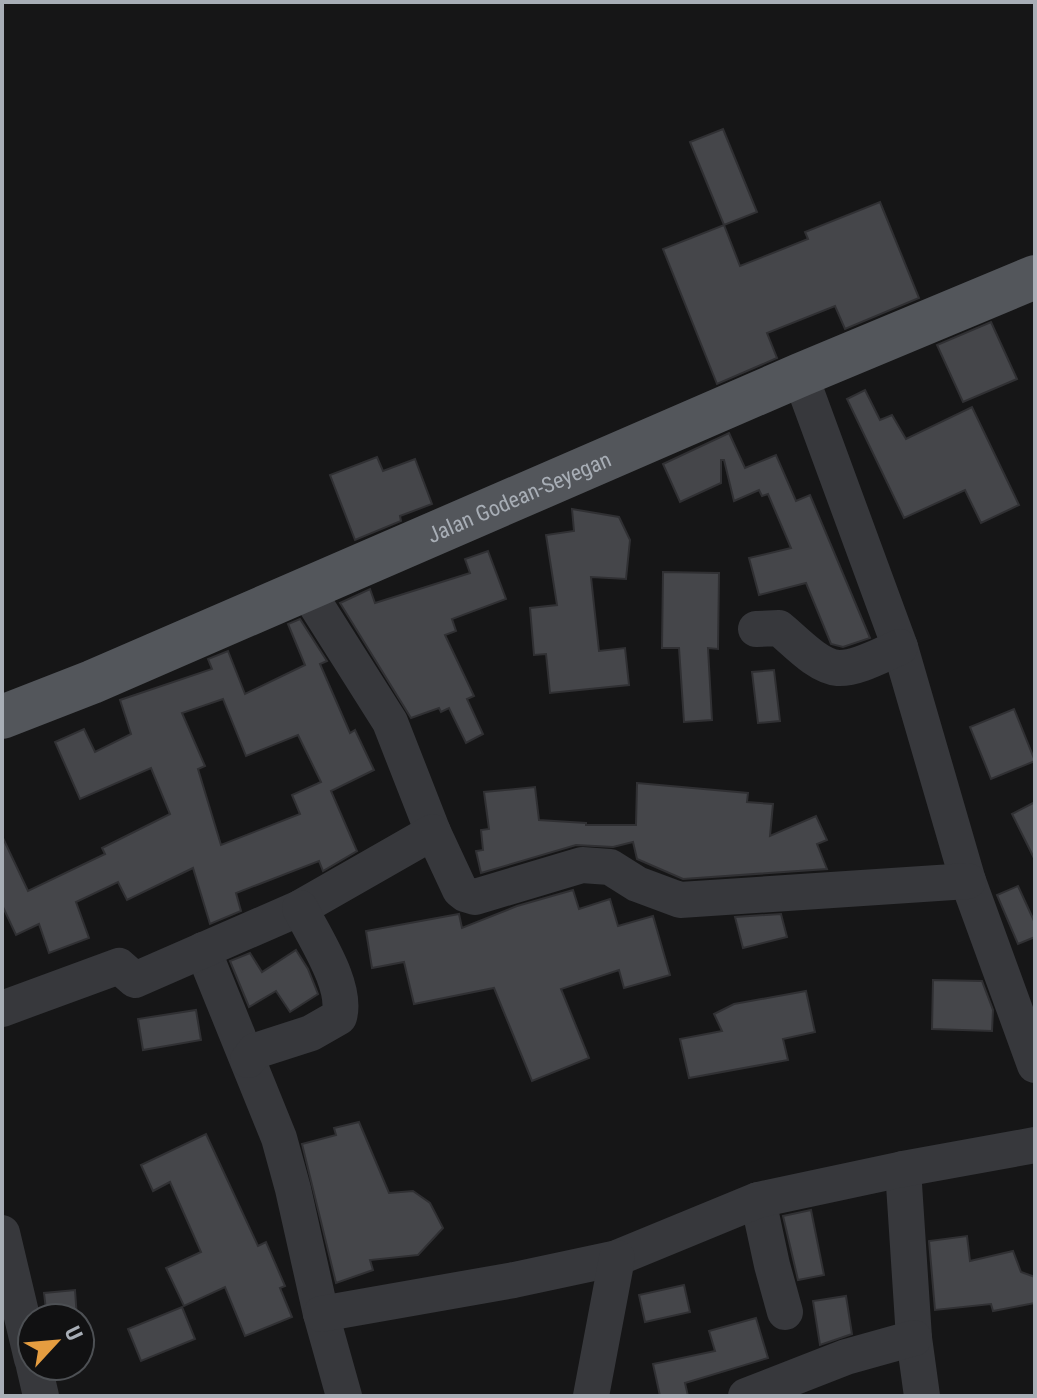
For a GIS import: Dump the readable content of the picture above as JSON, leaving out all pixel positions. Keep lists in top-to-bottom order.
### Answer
{
  "streets": {
    "main road": ["Jalan Godean-Seyegan"]
  },
  "north": "top right"
}
